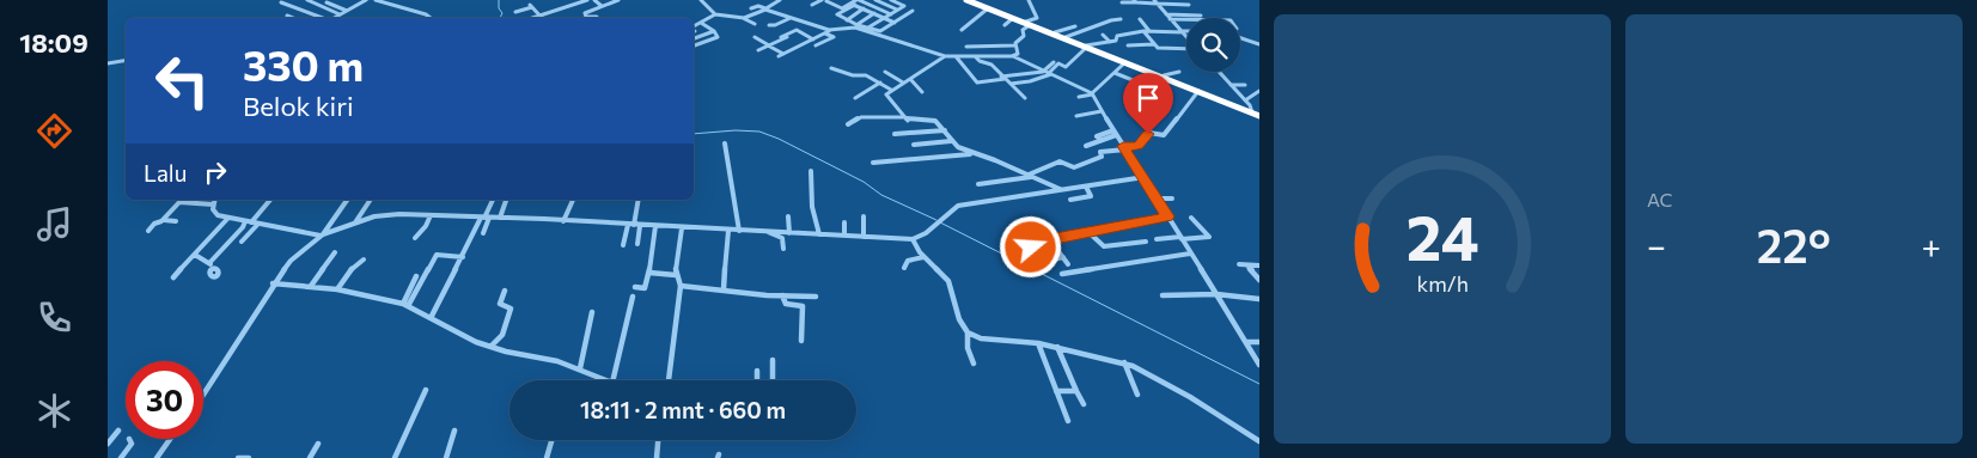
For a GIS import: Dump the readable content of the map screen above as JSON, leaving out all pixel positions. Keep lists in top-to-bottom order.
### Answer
{
  "page": {
    "tabs": "18:09",
    "tile": "AC",
    "turn": ["330 m", "Belok kiri"],
    "then": "Lalu",
    "heat": ["−", "22°", "+"],
    "limit": "30",
    "trip": "18:11 · 2 mnt · 660 m",
    "gauge": ["24", "km/h"]
  }
}
